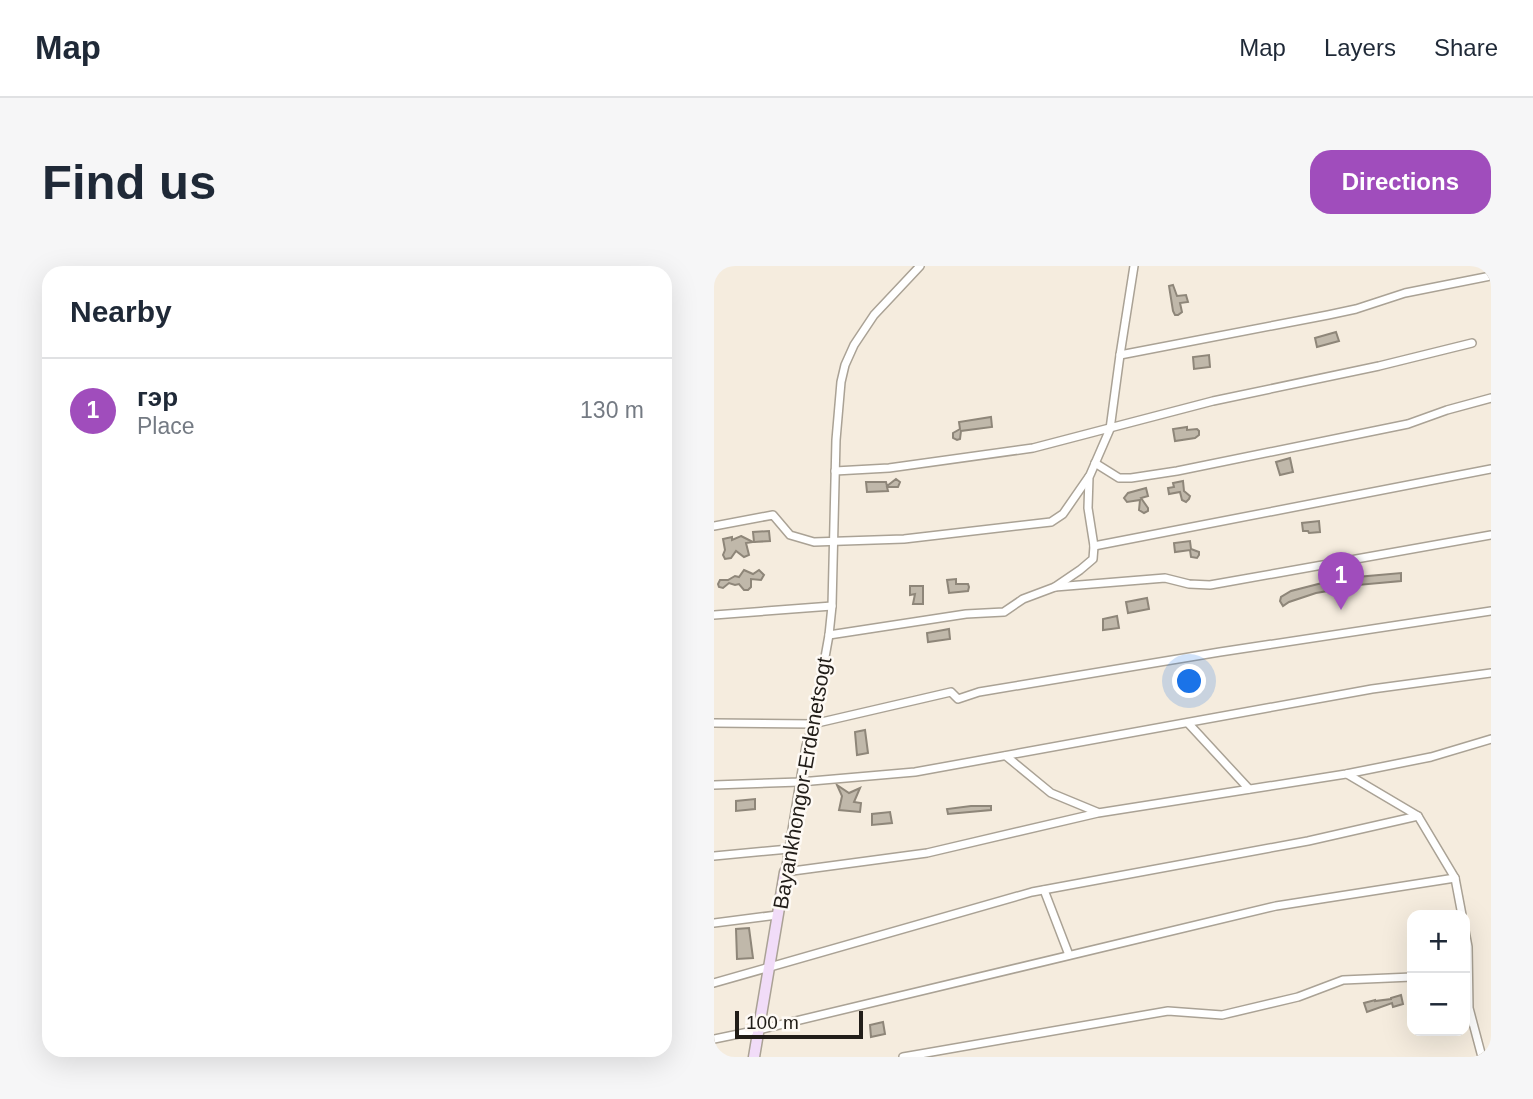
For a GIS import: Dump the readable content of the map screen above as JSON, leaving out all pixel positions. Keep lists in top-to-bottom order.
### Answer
{
  "streets": {
    "street": ["Bayankhongor-Erdenetsogt"]
  },
  "scale_bar": "100 m",
  "page": {
    "header": "Map",
    "nav": ["Map", "Layers", "Share"],
    "buttons": "Directions",
    "title": "Find us",
    "heading": "Nearby",
    "list": [
      {
        "mark": "1",
        "name": "гэр",
        "note": "Place",
        "value": "130 m"
      }
    ],
    "pins": "1",
    "map_buttons": ["+", "−"],
    "scale": "100 m"
  }
}
